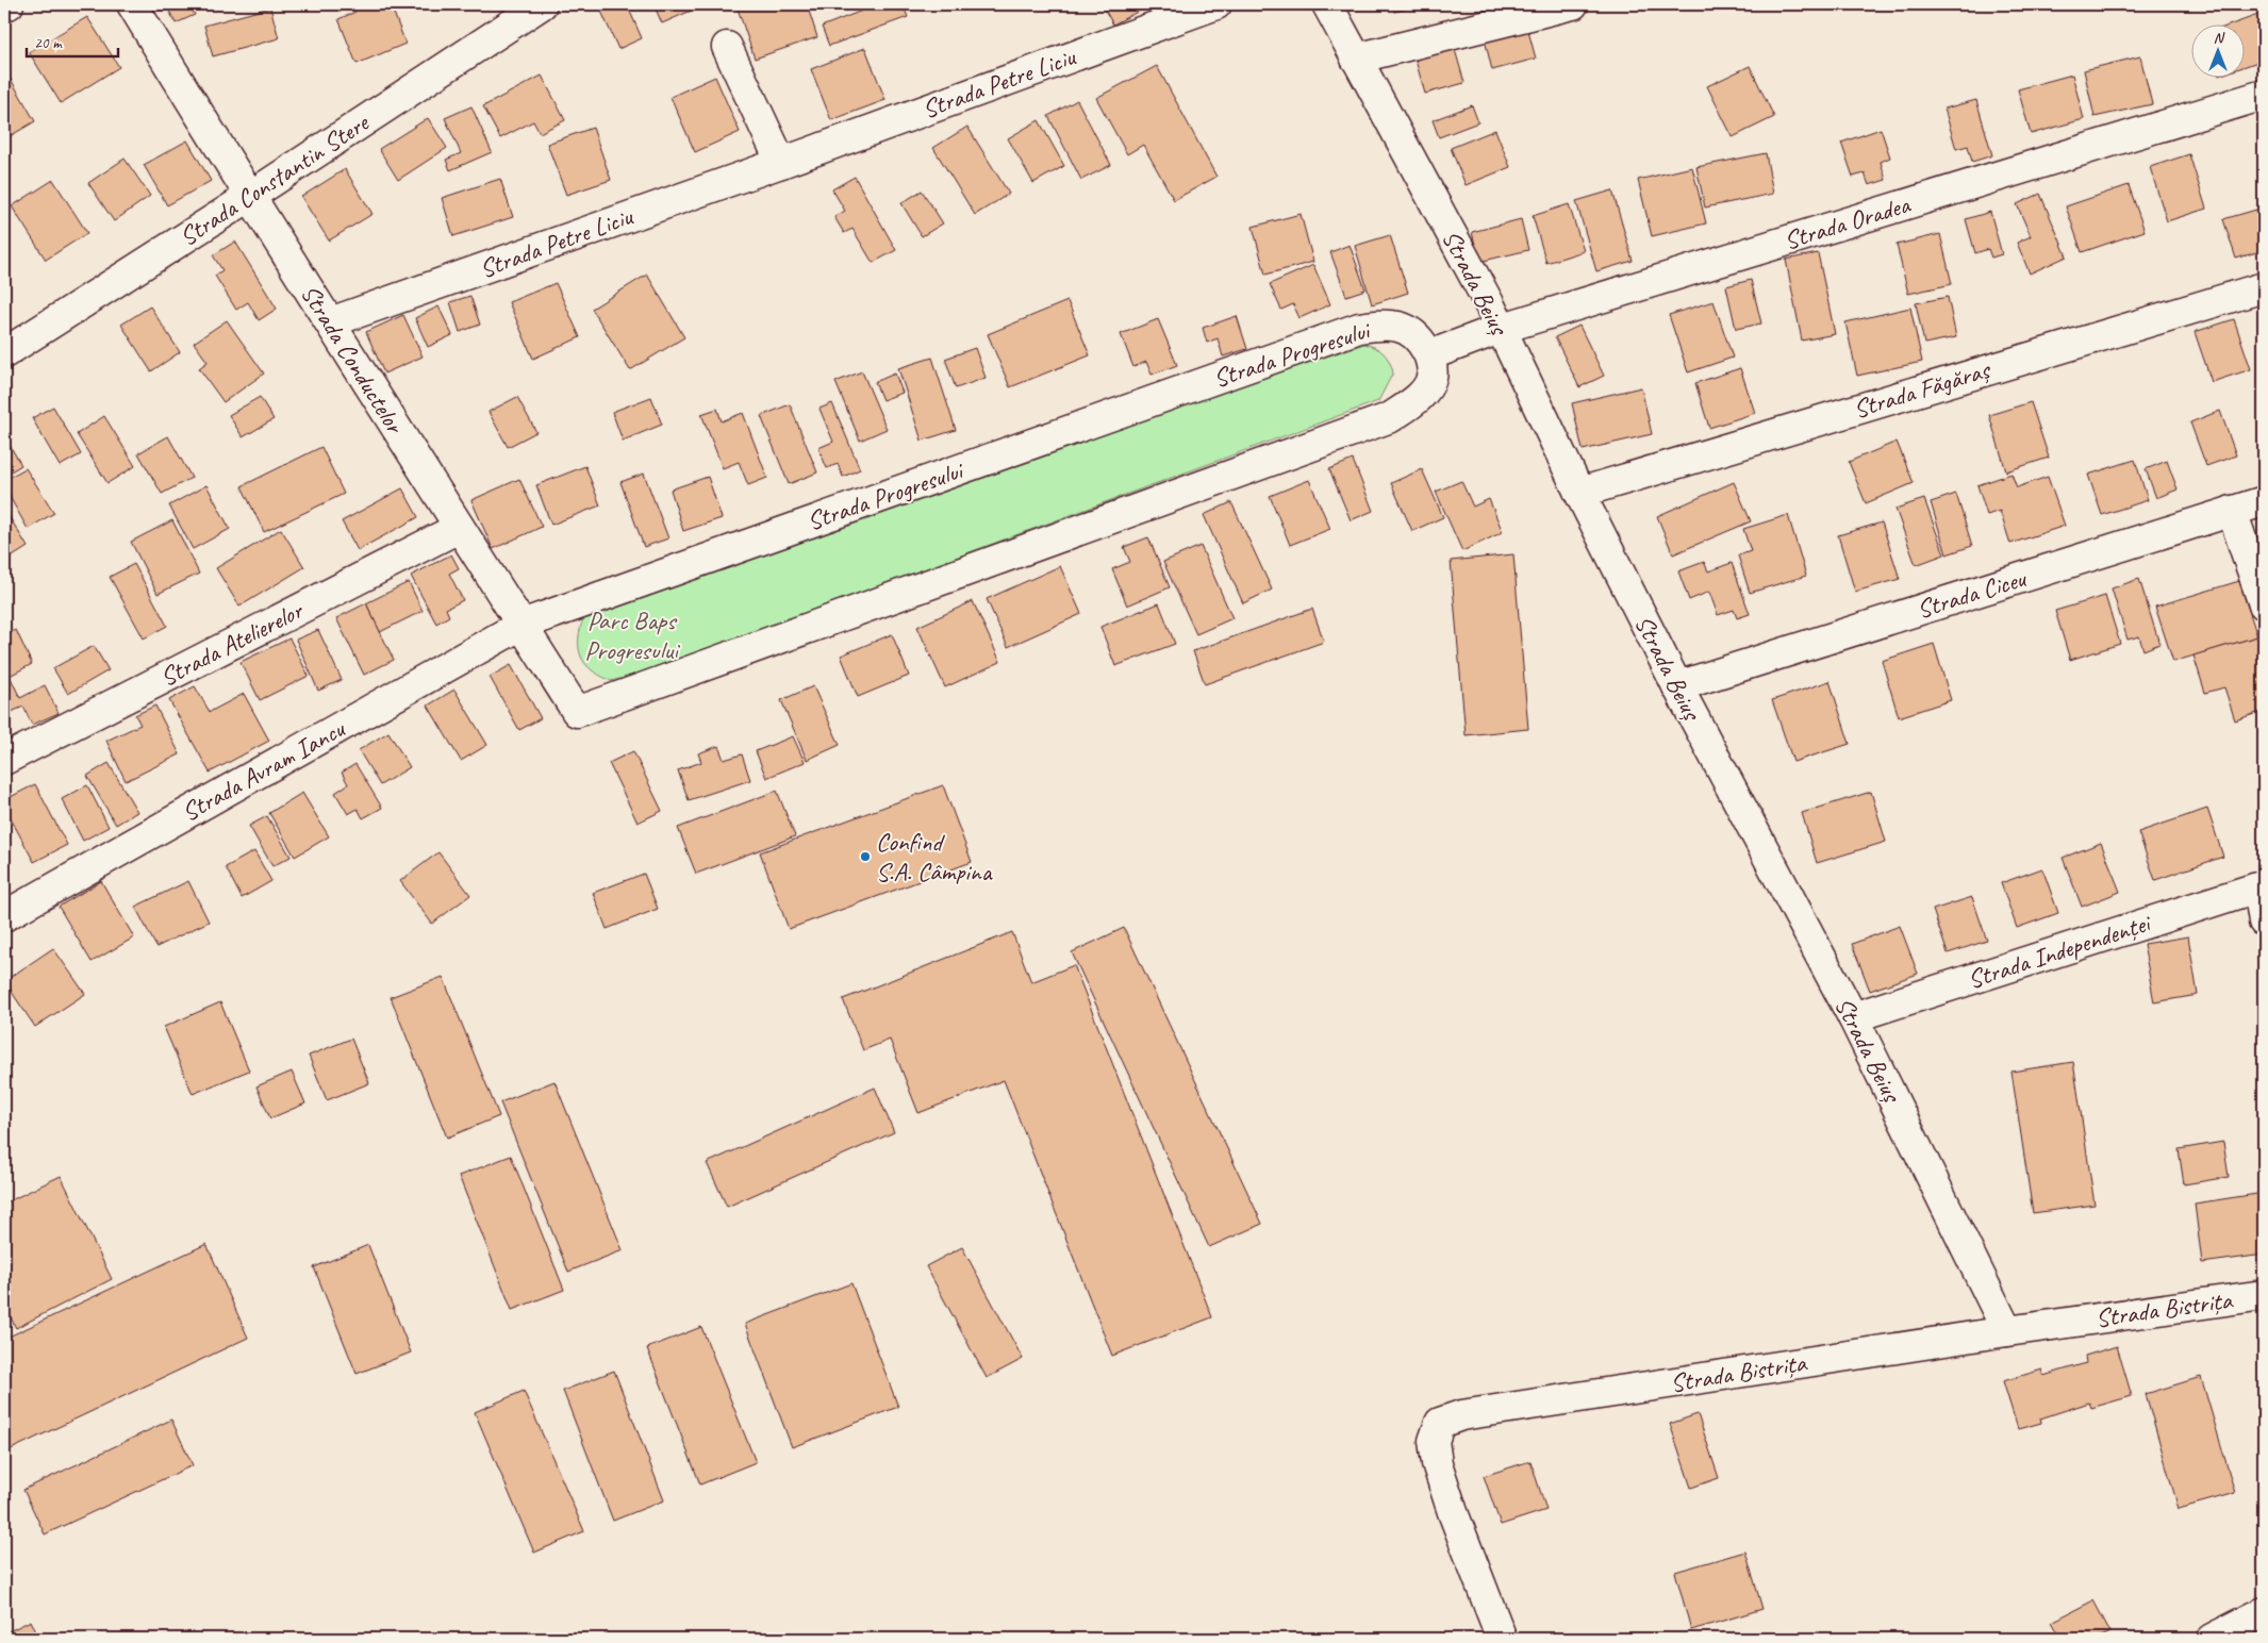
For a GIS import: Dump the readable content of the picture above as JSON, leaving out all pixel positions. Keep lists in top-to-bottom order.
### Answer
{
  "streets": {
    "street": [
      "Strada Petre Liciu",
      "Strada Constantin Stere",
      "Strada Oradea",
      "Strada Beiuș",
      "Strada Progresului",
      "Strada Conductelor",
      "Strada Făgăraș",
      "Strada Ciceu",
      "Strada Atelierelor",
      "Strada Avram Iancu",
      "Strada Independenței",
      "Strada Bistrița"
    ]
  },
  "crossings": [
    ["Strada Petre Liciu", "Strada Conductelor"],
    ["Strada Constantin Stere", "Strada Conductelor"],
    ["Strada Oradea", "Strada Beiuș"],
    ["Strada Oradea", "Strada Progresului"],
    ["Strada Oradea", "Strada Conductelor"],
    ["Strada Beiuș", "Strada Făgăraș"],
    ["Strada Beiuș", "Strada Ciceu"],
    ["Strada Beiuș", "Strada Independenței"],
    ["Strada Beiuș", "Strada Bistrița"],
    ["Strada Progresului", "Strada Conductelor"],
    ["Strada Progresului", "Strada Avram Iancu"],
    ["Strada Conductelor", "Strada Atelierelor"],
    ["Strada Conductelor", "Strada Avram Iancu"]
  ],
  "parks": ["Parc Baps Progresului"],
  "places": ["Confind S.A. Câmpina"],
  "scale_bar": "20 m",
  "north": "top"
}
